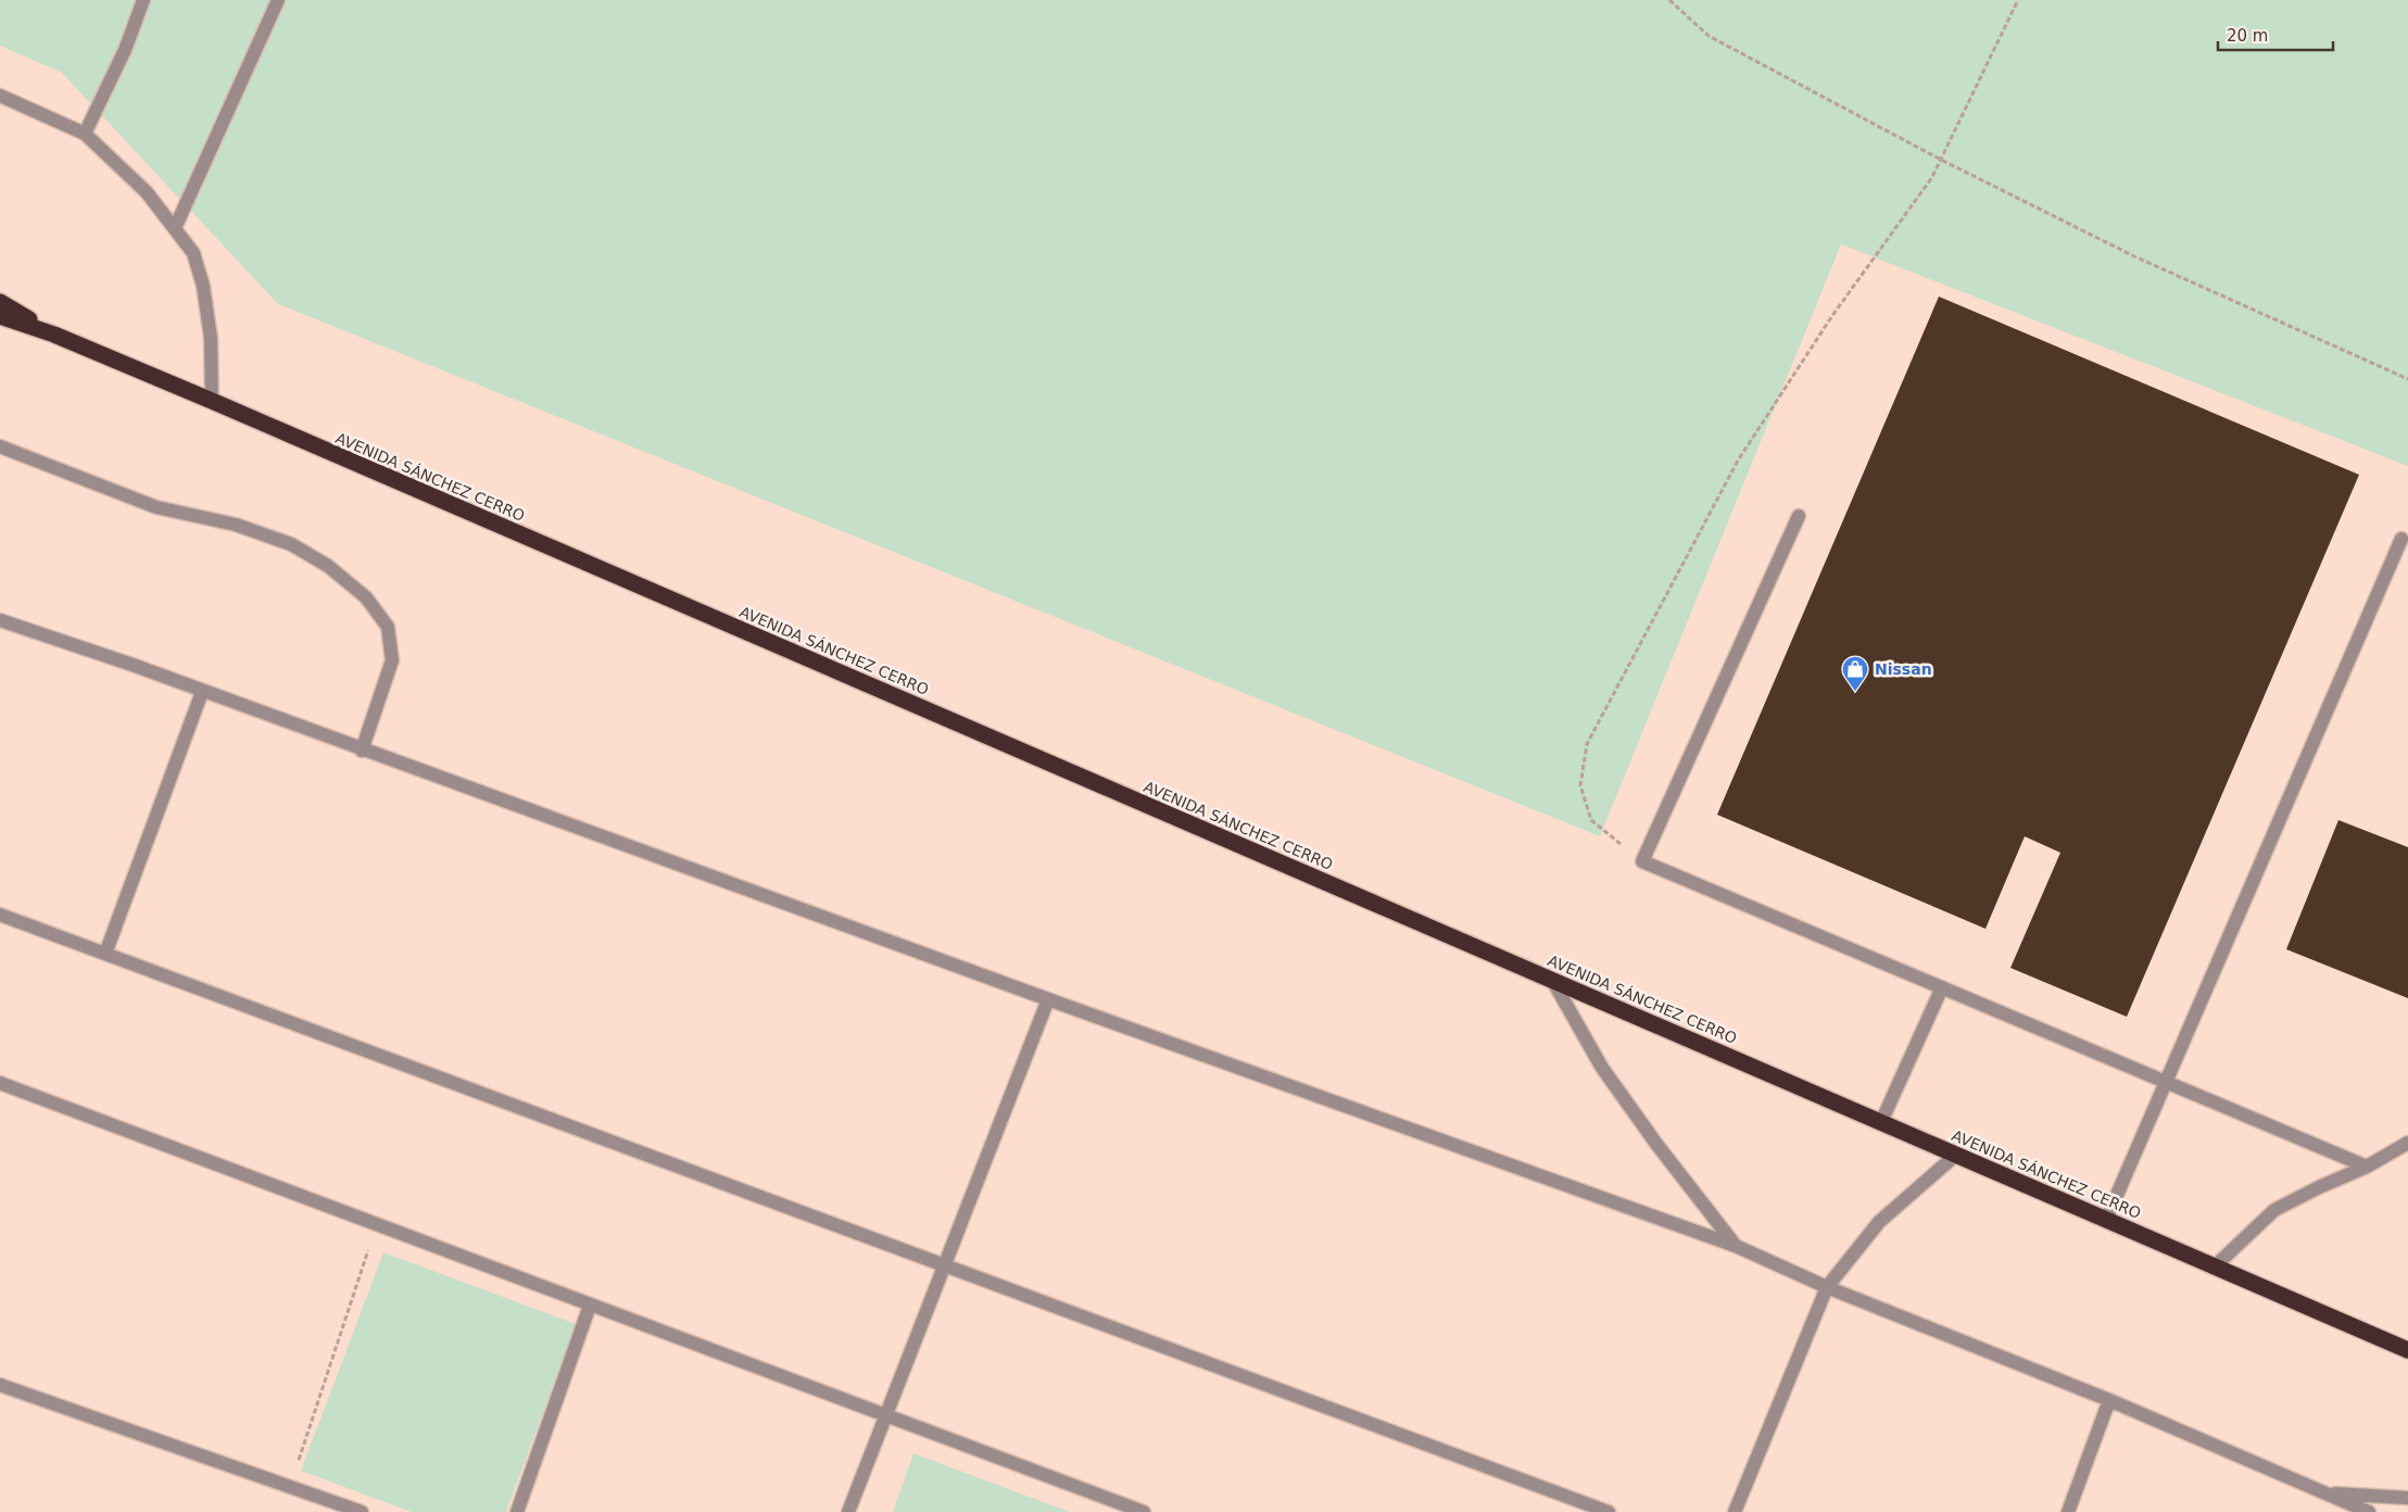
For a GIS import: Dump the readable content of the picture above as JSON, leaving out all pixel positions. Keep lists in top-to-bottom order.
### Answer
{
  "streets": {
    "highway": ["AVENIDA SÁNCHEZ CERRO"]
  },
  "places": {
    "shop": ["Nissan"]
  },
  "scale_bar": "20 m"
}
